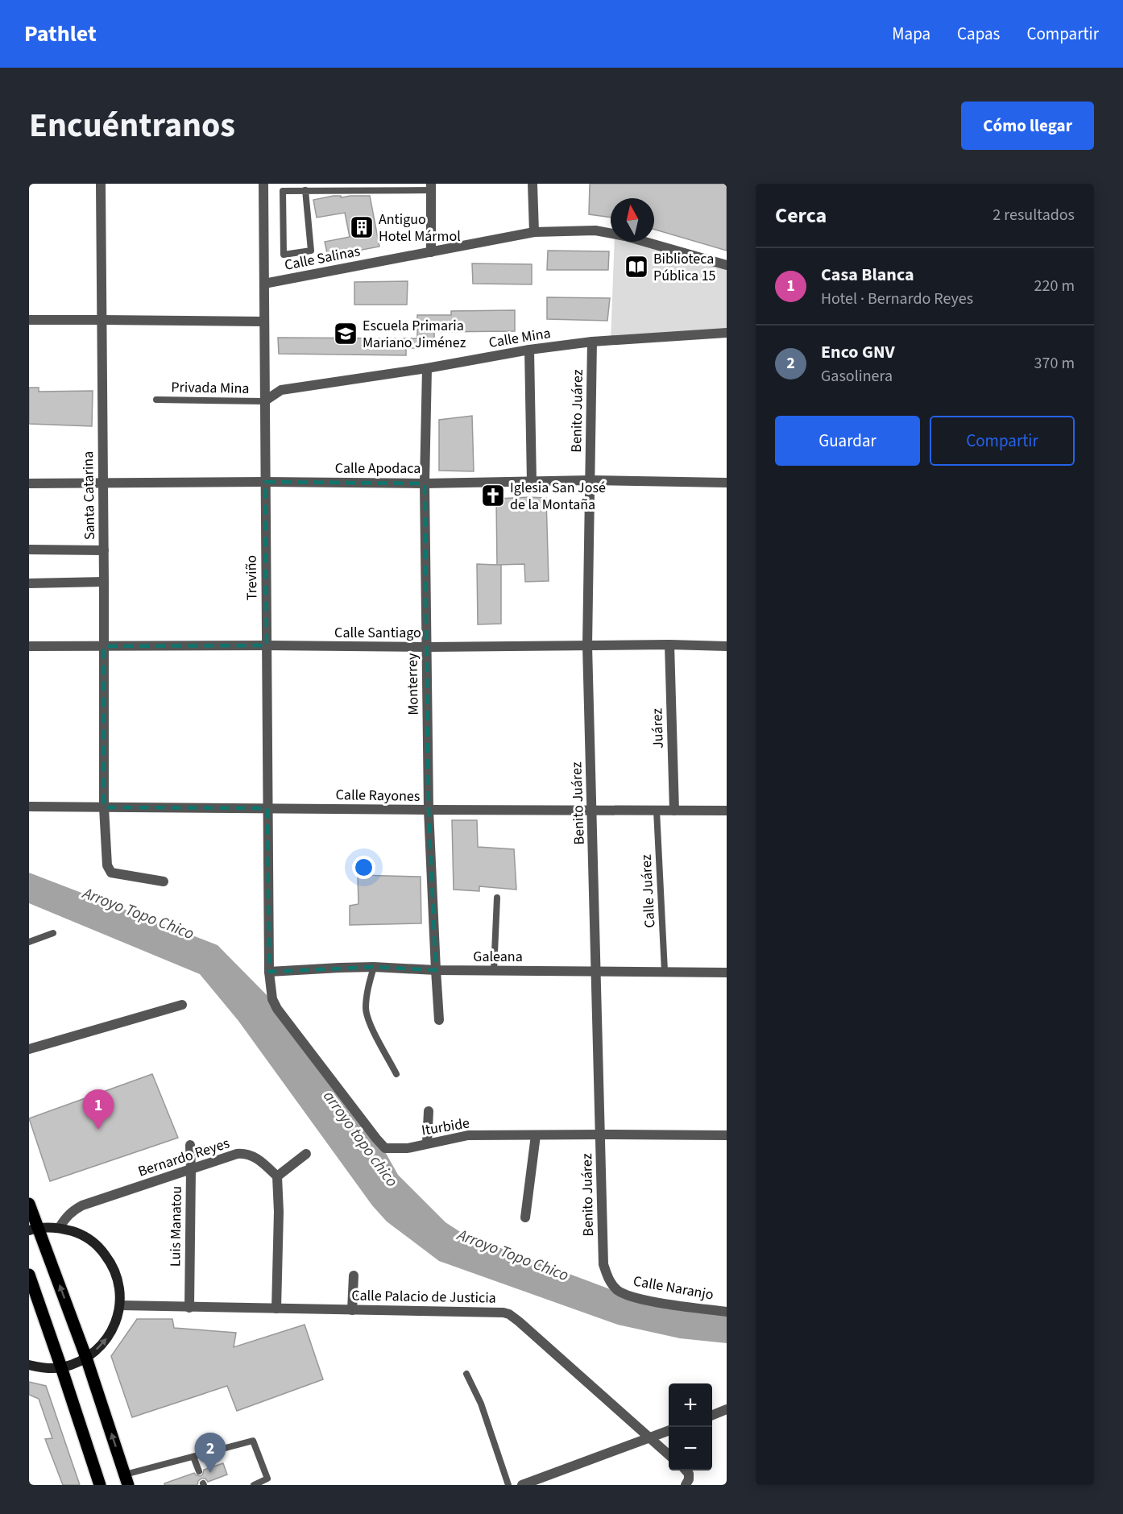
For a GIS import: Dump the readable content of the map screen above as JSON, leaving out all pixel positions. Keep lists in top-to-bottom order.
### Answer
{
  "streets": {
    "street": [
      "Calle Salinas",
      "Calle Mina",
      "Benito Juárez",
      "Calle Apodaca",
      "Santa Catarina",
      "Treviño",
      "Calle Santiago",
      "Monterrey",
      "Juárez",
      "Calle Rayones",
      "Galeana",
      "Iturbide",
      "Bernardo Reyes",
      "Luis Manatou",
      "Calle Naranjo",
      "Calle Palacio de Justicia"
    ],
    "lane": ["Privada Mina", "Calle Juárez"]
  },
  "crossings": [
    ["Calle Salinas", "Treviño"],
    ["Calle Mina", "Privada Mina"],
    ["Calle Mina", "Benito Juárez"],
    ["Calle Mina", "Treviño"],
    ["Calle Mina", "Monterrey"],
    ["Privada Mina", "Treviño"],
    ["Benito Juárez", "Calle Apodaca"],
    ["Benito Juárez", "Calle Santiago"],
    ["Benito Juárez", "Calle Rayones"],
    ["Benito Juárez", "Galeana"],
    ["Benito Juárez", "Iturbide"],
    ["Benito Juárez", "Calle Naranjo"],
    ["Calle Apodaca", "Santa Catarina"],
    ["Calle Apodaca", "Treviño"],
    ["Calle Apodaca", "Monterrey"],
    ["Santa Catarina", "Calle Santiago"],
    ["Santa Catarina", "Calle Rayones"],
    ["Treviño", "Calle Santiago"],
    ["Treviño", "Calle Rayones"],
    ["Treviño", "Galeana"],
    ["Treviño", "Iturbide"],
    ["Calle Santiago", "Monterrey"],
    ["Calle Santiago", "Juárez"],
    ["Monterrey", "Calle Rayones"],
    ["Monterrey", "Galeana"],
    ["Juárez", "Calle Rayones"],
    ["Calle Rayones", "Calle Juárez"],
    ["Calle Juárez", "Galeana"],
    ["Galeana", "Iturbide"],
    ["Bernardo Reyes", "Luis Manatou"],
    ["Luis Manatou", "Calle Palacio de Justicia"]
  ],
  "water": ["Arroyo Topo Chico", "arroyo topo chico"],
  "places": {
    "building": ["Antiguo Hotel Mármol"],
    "library": ["Biblioteca Pública 15"],
    "school or university": ["Escuela Primaria Mariano Jiménez"],
    "church": ["Iglesia San José de la Montaña"]
  },
  "north": "top",
  "page": {
    "header": "Pathlet",
    "nav": ["Mapa", "Capas", "Compartir"],
    "title": "Encuéntranos",
    "buttons": [
      "Cómo llegar",
      ["Guardar", "Compartir"]
    ],
    "heading": ["Cerca", "2 resultados"],
    "list": [
      {
        "mark": "1",
        "name": "Casa Blanca",
        "note": "Hotel · Bernardo Reyes",
        "value": "220 m"
      },
      {
        "mark": "2",
        "name": "Enco GNV",
        "note": "Gasolinera",
        "value": "370 m"
      }
    ],
    "pins": ["1", "2"],
    "map_buttons": ["+", "−"]
  }
}
